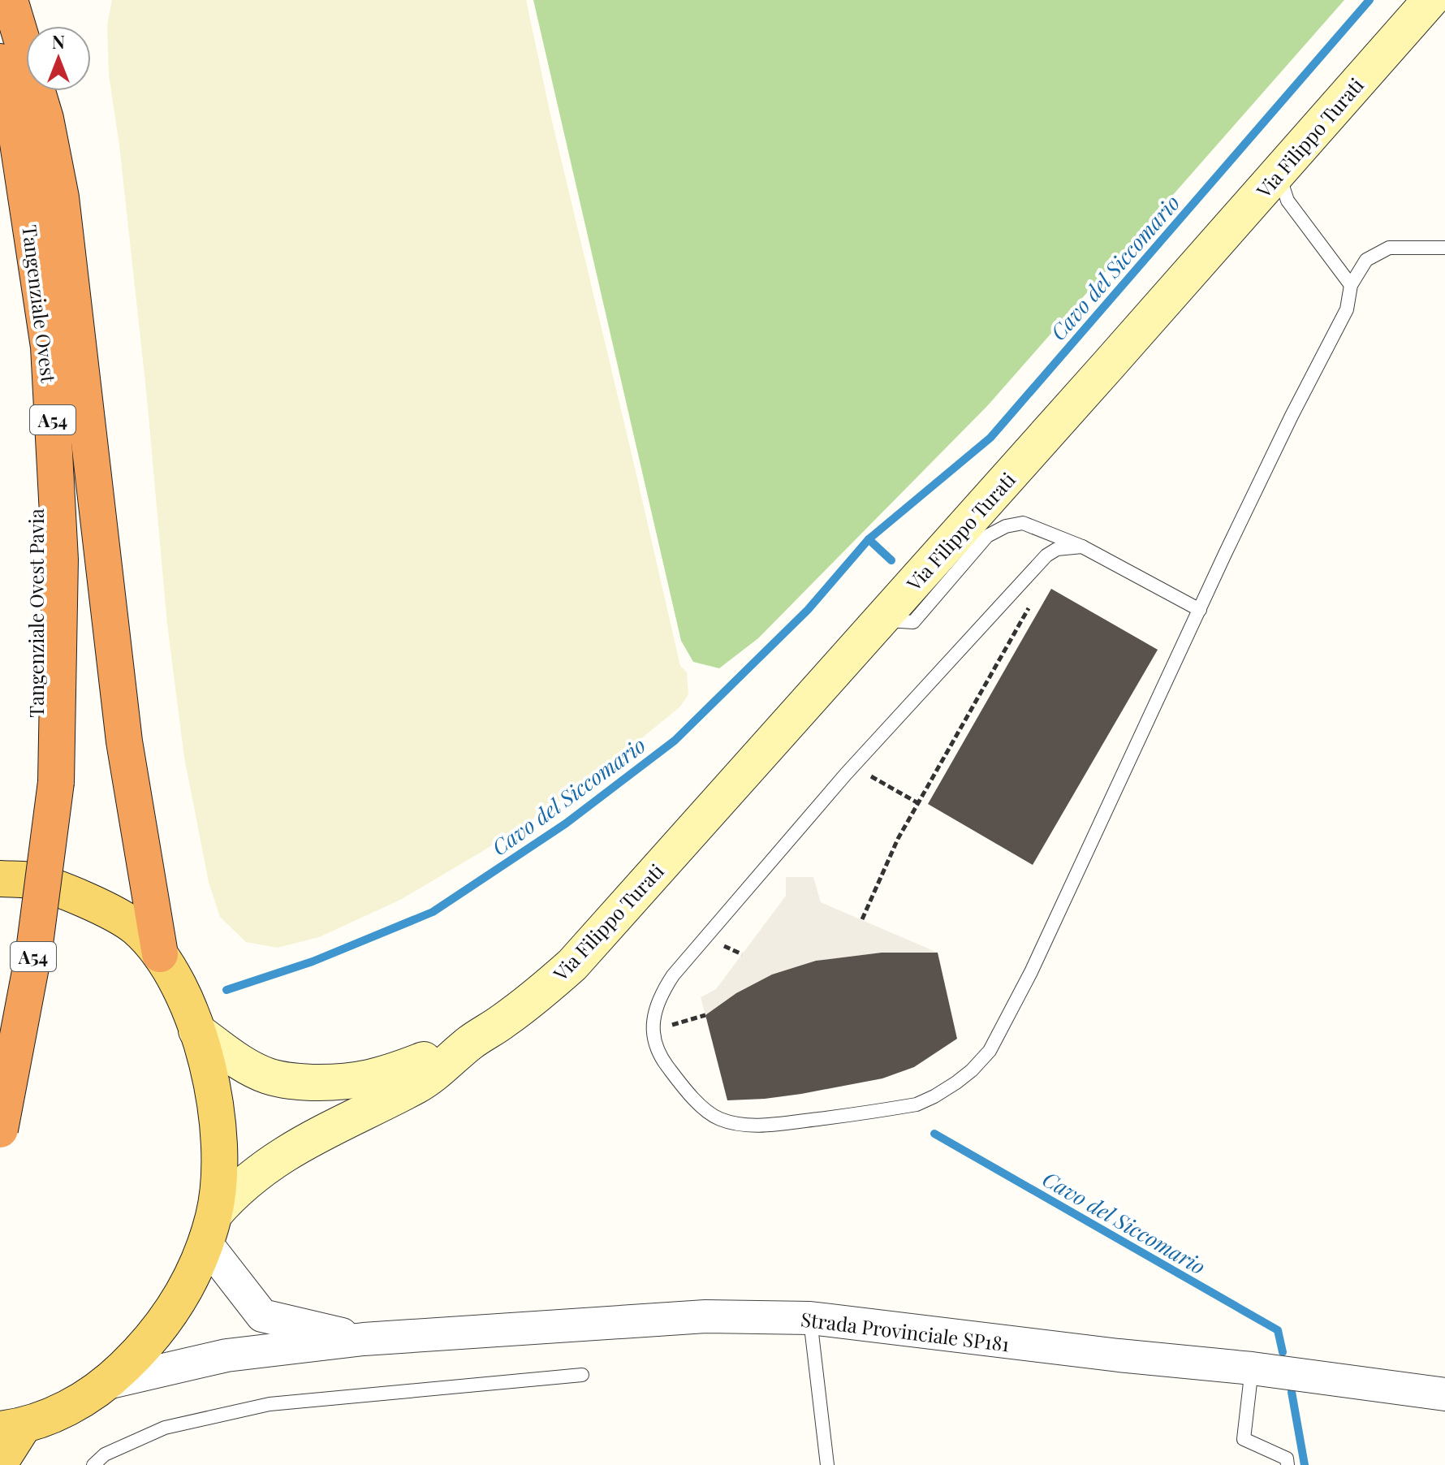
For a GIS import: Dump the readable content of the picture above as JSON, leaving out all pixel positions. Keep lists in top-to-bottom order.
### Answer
{
  "streets": {
    "highway": ["Tangenziale Ovest", "A54", "Tangenziale Ovest Pavia"],
    "main road": ["Via Filippo Turati"],
    "street": ["Strada Provinciale SP181"]
  },
  "crossings": [
    ["Via Filippo Turati", "Strada Provinciale SP181"],
    ["Tangenziale Ovest", "A54"],
    ["Tangenziale Ovest", "Tangenziale Ovest Pavia"],
    ["A54", "Tangenziale Ovest Pavia"]
  ],
  "water": ["Cavo del Siccomario"],
  "north": "top"
}
